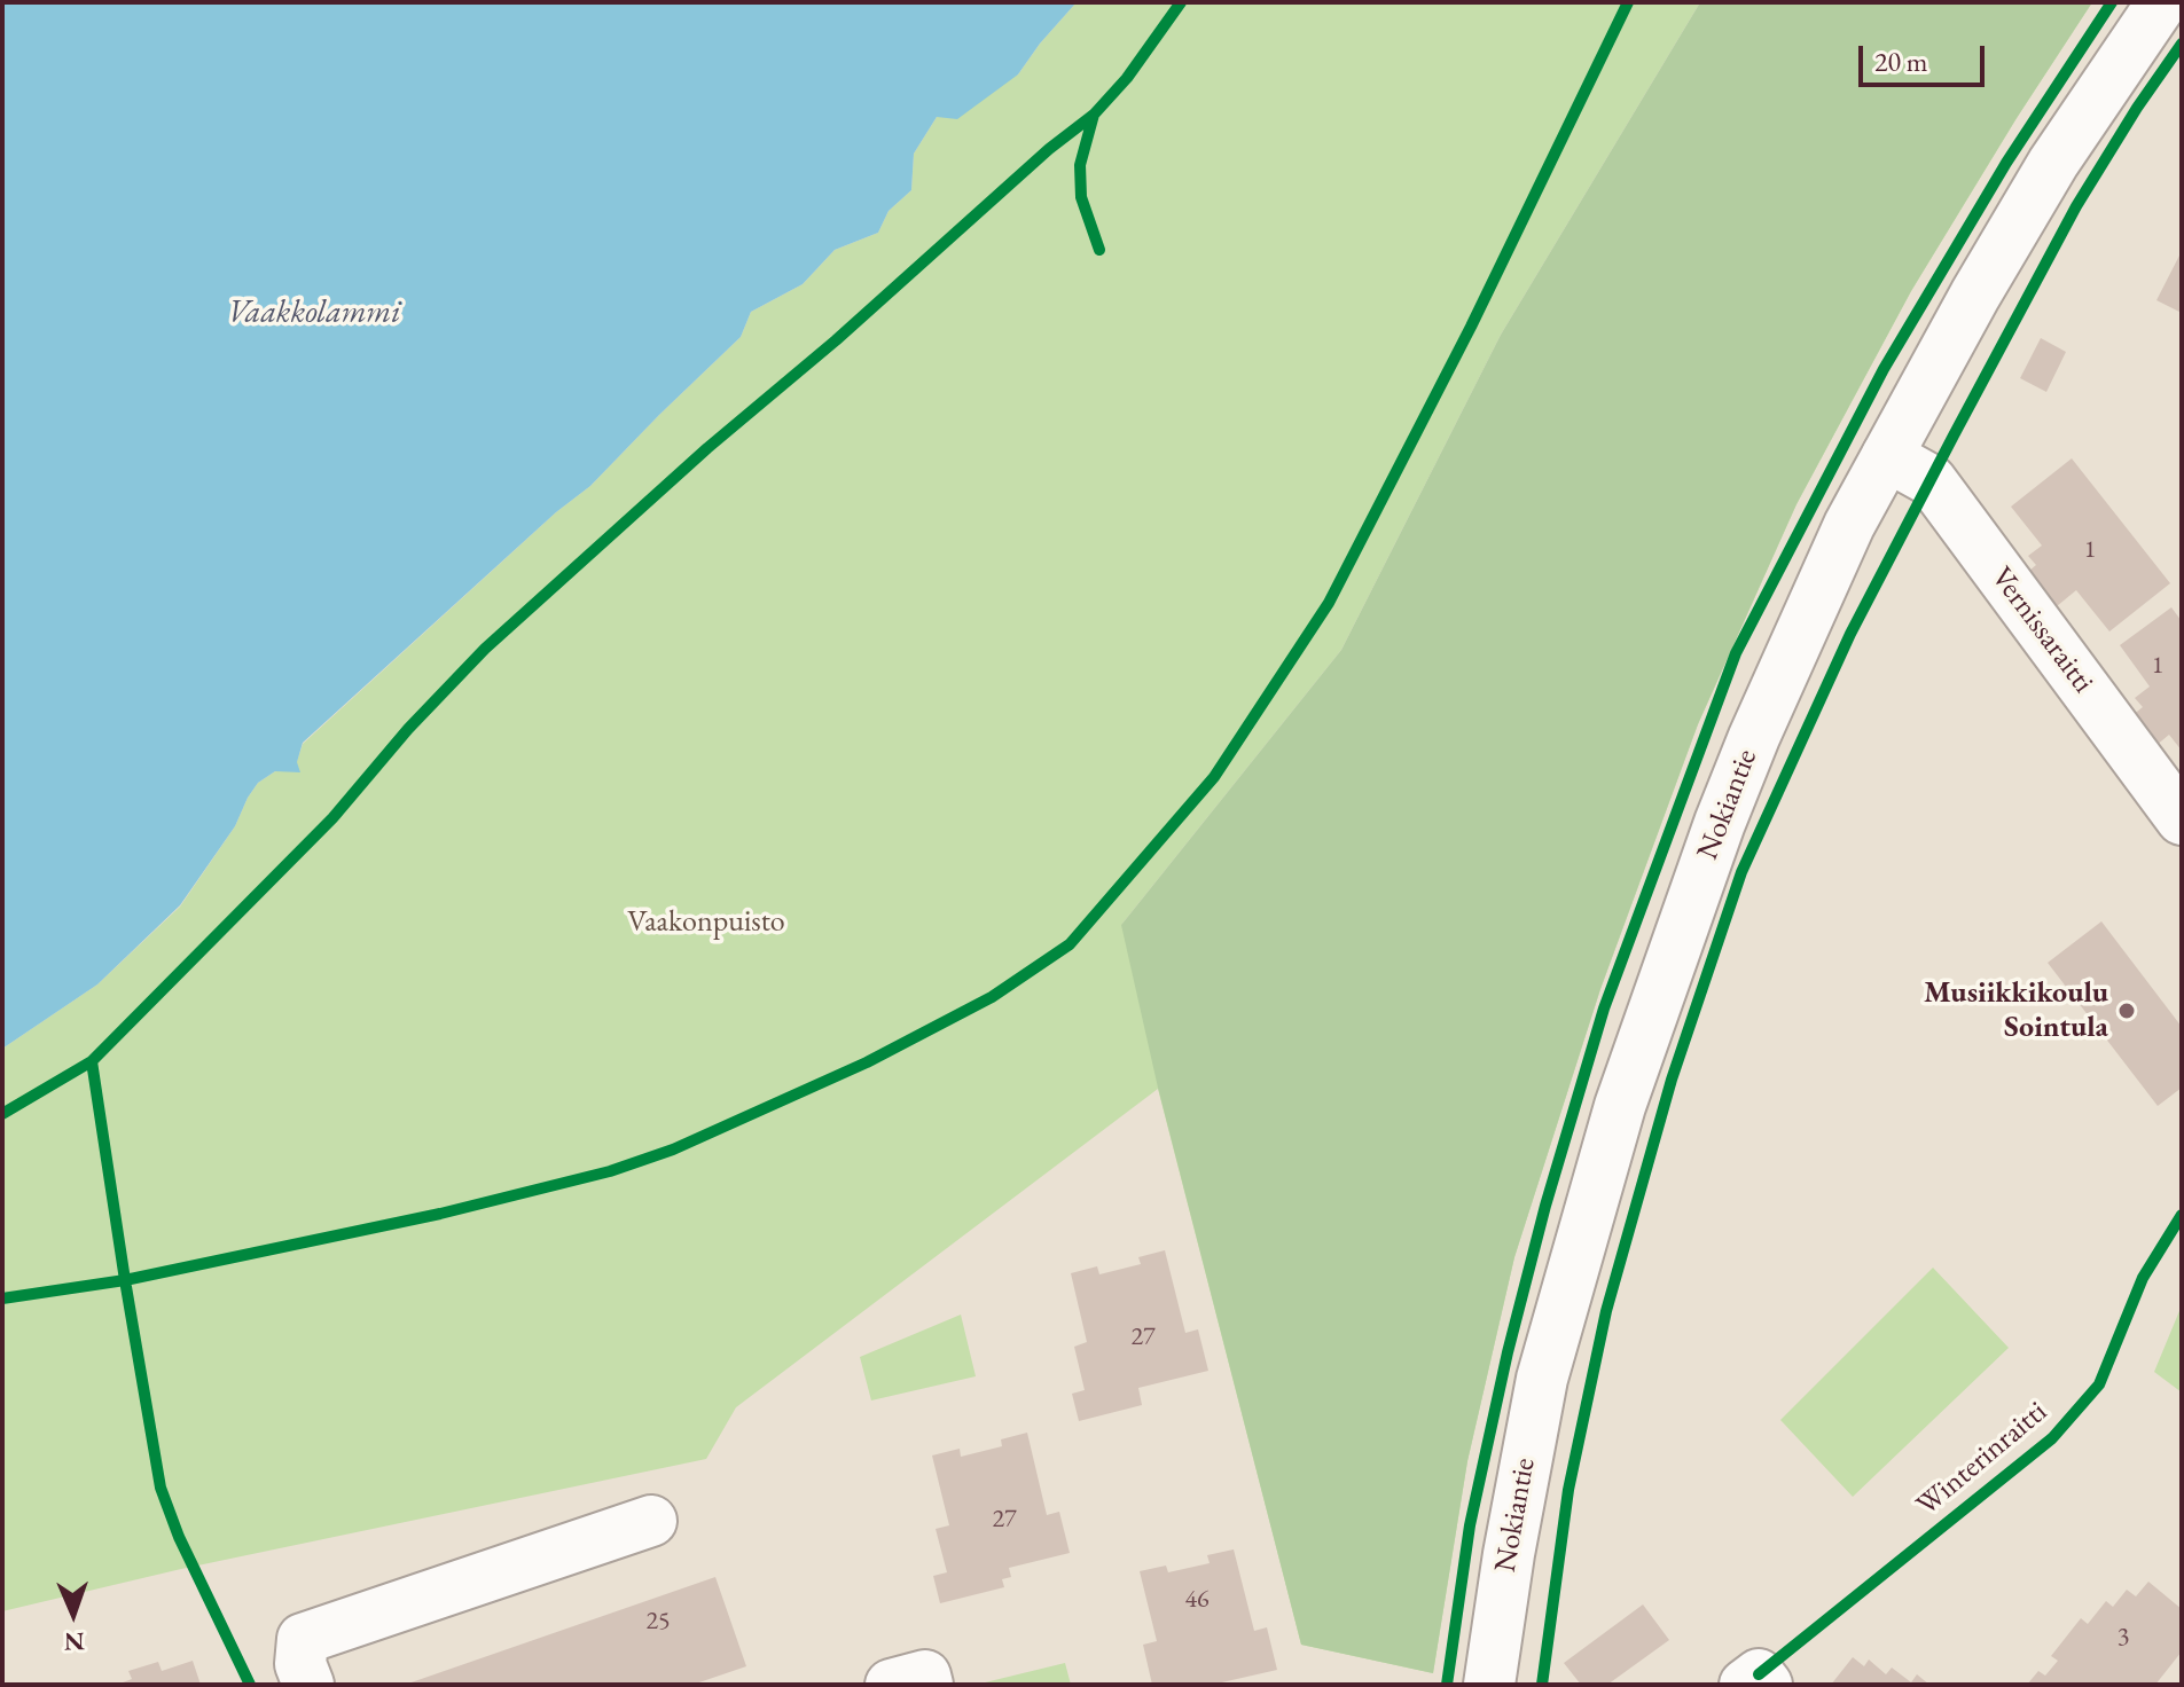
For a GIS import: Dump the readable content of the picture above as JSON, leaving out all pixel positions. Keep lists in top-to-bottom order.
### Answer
{
  "streets": {
    "main road": ["Vernissaraitti", "Nokiantie"],
    "cycle path": ["Winterinraitti"]
  },
  "crossings": [
    ["Vernissaraitti", "Nokiantie"]
  ],
  "water": ["Vaakkolammi"],
  "parks": ["Vaakonpuisto"],
  "places": ["Musiikkikoulu Sointula"],
  "house_numbers": [
    "1",
    "1",
    "27",
    "27",
    "46",
    "25",
    "3"
  ],
  "scale_bar": "20 m",
  "north": "bottom"
}
